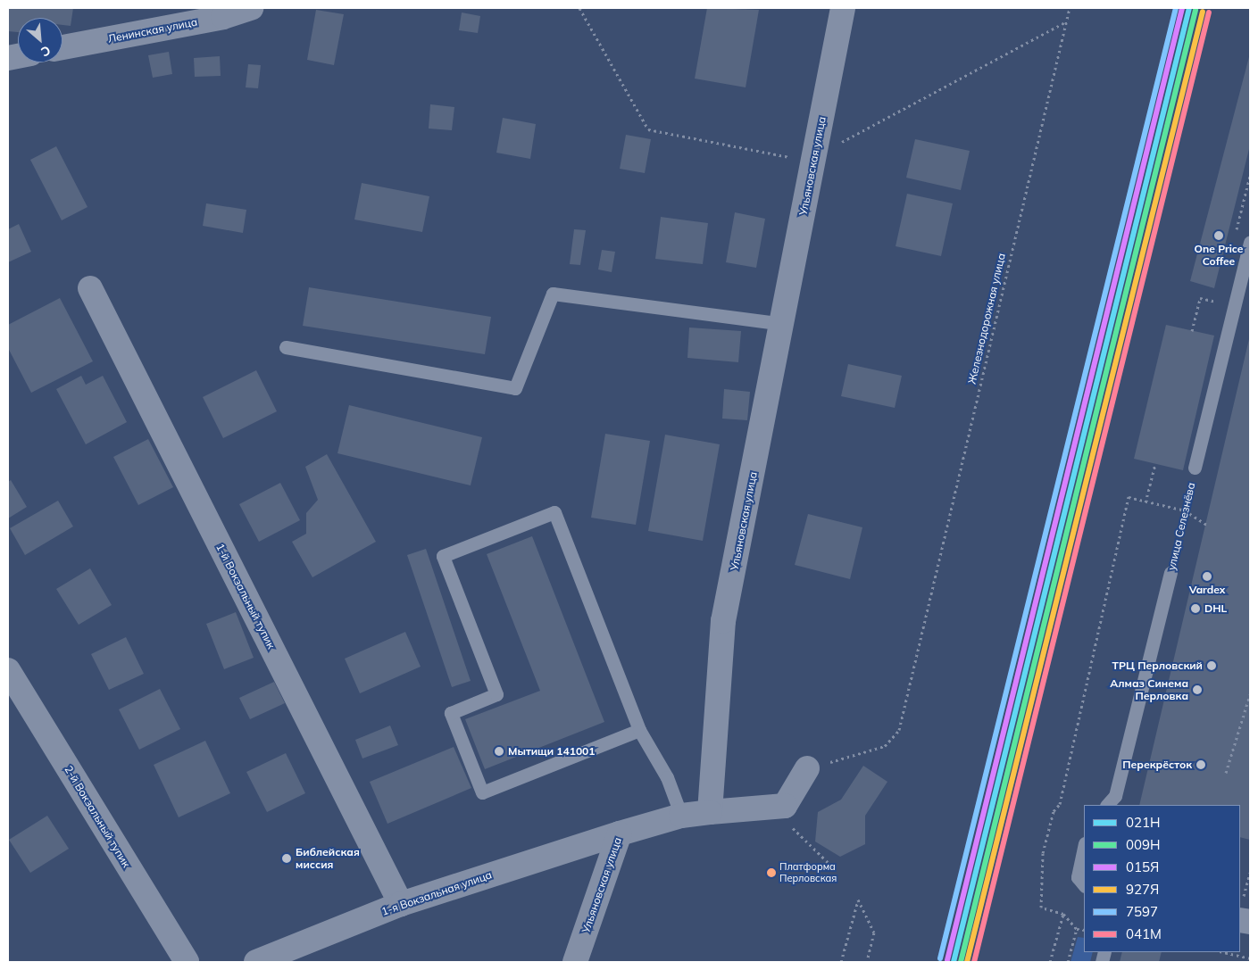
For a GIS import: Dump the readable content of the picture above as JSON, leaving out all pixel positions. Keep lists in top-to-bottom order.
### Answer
{
  "streets": {
    "street": [
      "Ленинская улица",
      "Ульяновская улица",
      "1-й Вокзальный тупик",
      "2-й Вокзальный тупик",
      "1-я Вокзальная улица"
    ],
    "lane": ["улица Селезнёва"],
    "path": ["Железнодорожная улица"]
  },
  "crossings": [
    ["Ульяновская улица", "1-я Вокзальная улица"],
    ["1-й Вокзальный тупик", "1-я Вокзальная улица"]
  ],
  "places": [
    "One Price Coffee",
    "Vardex",
    "DHL",
    "ТРЦ Перловский",
    "Алмаз Синема Перловка",
    "Мытищи 141001",
    "Перекрёсток",
    "Библейская миссия",
    "Платформа Перловская"
  ],
  "lines": [
    "transit line 021Н",
    "transit line 015Я",
    "transit line 7597",
    "transit line 009Н",
    "transit line 927Я",
    "transit line 041М"
  ],
  "legend": [
    "021Н",
    "009Н",
    "015Я",
    "927Я",
    "7597",
    "041М"
  ],
  "north": "bottom right"
}
